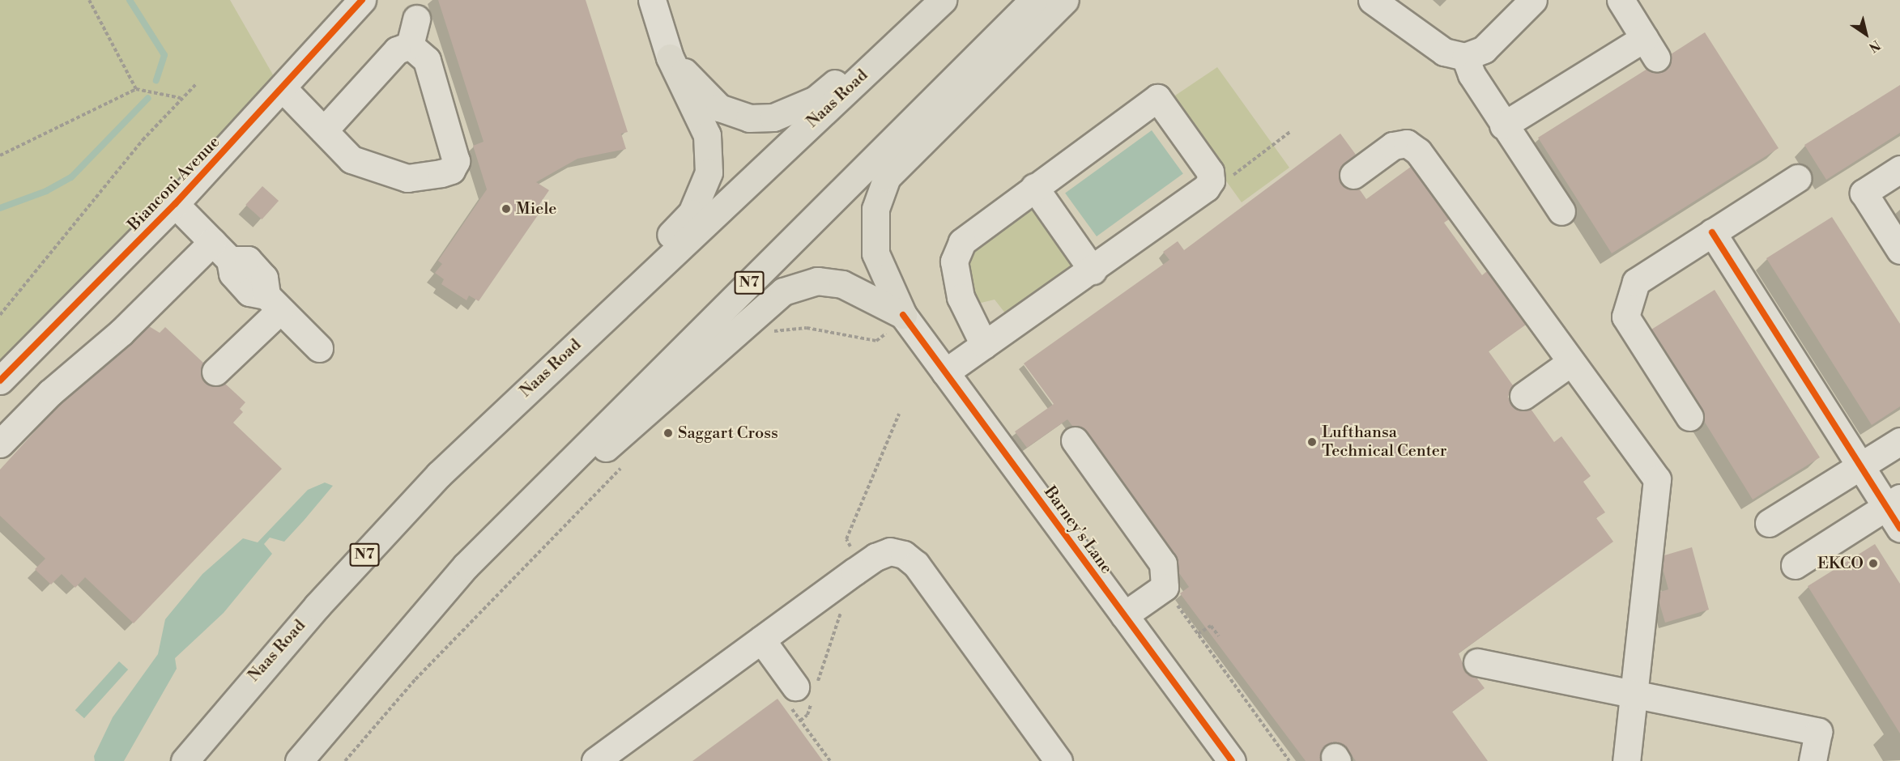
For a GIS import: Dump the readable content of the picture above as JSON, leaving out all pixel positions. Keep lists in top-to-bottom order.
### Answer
{
  "streets": {
    "highway": ["Naas Road", "N7"],
    "street": ["Bianconi Avenue", "Barney's Lane"]
  },
  "crossings": [
    ["Naas Road", "N7"],
    ["N7", "Barney's Lane"]
  ],
  "places": [
    "Miele",
    "Saggart Cross",
    "Lufthansa Technical Center",
    "EKCO"
  ],
  "north": "bottom right"
}
